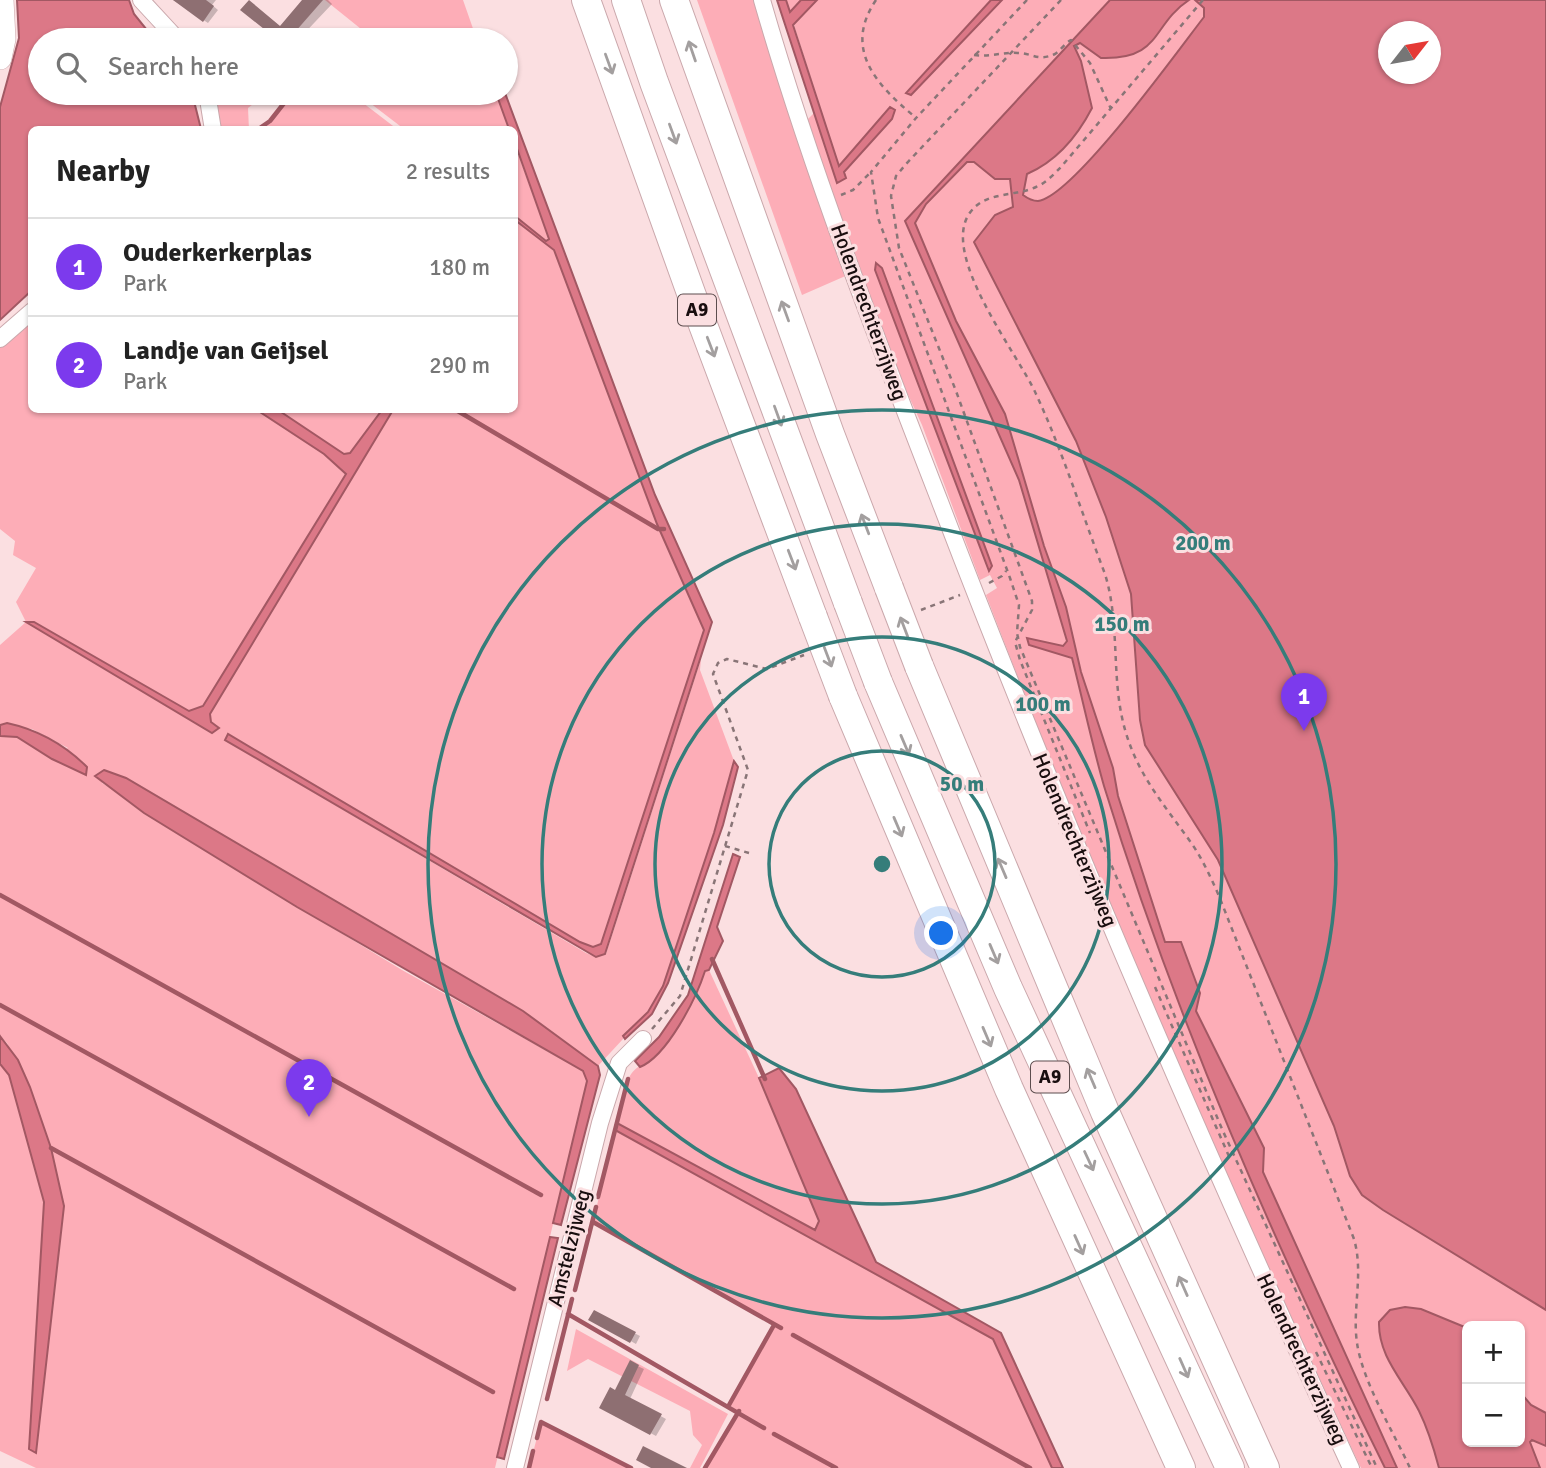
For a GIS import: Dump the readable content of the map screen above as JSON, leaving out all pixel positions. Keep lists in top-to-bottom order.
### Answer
{
  "streets": {
    "highway": ["A9"],
    "street": ["Holendrechterzijweg", "Amstelzijweg"]
  },
  "north": "top right",
  "page": {
    "search": "Search here",
    "heading": ["Nearby", "2 results"],
    "list": [
      {
        "mark": "1",
        "name": "Ouderkerkerplas",
        "note": "Park",
        "value": "180 m"
      },
      {
        "mark": "2",
        "name": "Landje van Geijsel",
        "note": "Park",
        "value": "290 m"
      }
    ],
    "pins": ["1", "2"],
    "map_buttons": ["+", "−"]
  },
  "rings": [
    "200 m",
    "150 m",
    "100 m",
    "50 m"
  ]
}
